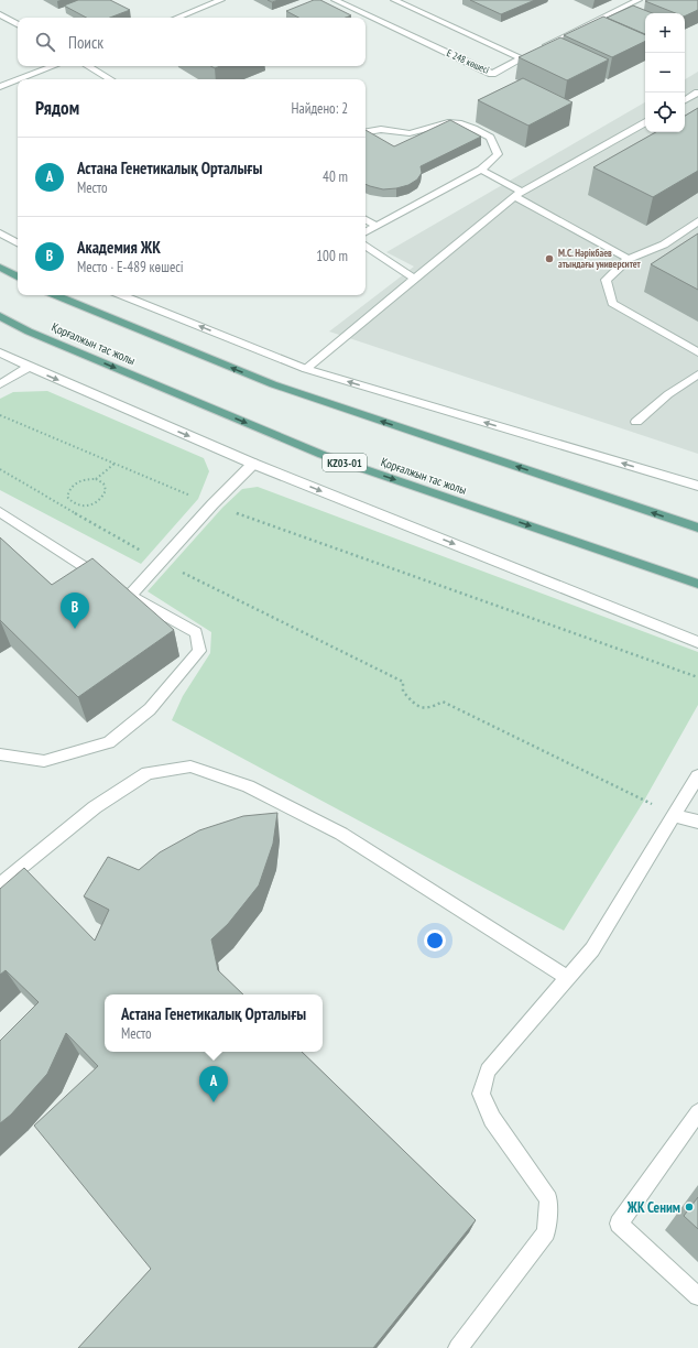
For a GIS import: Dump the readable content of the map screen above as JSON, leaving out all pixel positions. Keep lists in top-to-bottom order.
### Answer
{
  "streets": {
    "main road": ["Қорғалжын тас жолы", "KZ03-01"],
    "street": ["Е 248 көшесі"]
  },
  "places": ["М.С. Нәрікбаев атындағы университет", "ЖК Сеним"],
  "page": {
    "map_buttons": ["+", "−"],
    "search": "Поиск",
    "heading": ["Рядом", "Найдено: 2"],
    "list": [
      {
        "mark": "A",
        "name": "Астана Генетикалық Орталығы",
        "note": "Место",
        "value": "40 m"
      },
      {
        "mark": "B",
        "name": "Академия ЖК",
        "note": "Место · Е-489 көшесі",
        "value": "100 m"
      }
    ],
    "pins": ["B", "A"],
    "popup": ["Астана Генетикалық Орталығы", "Место"]
  }
}
